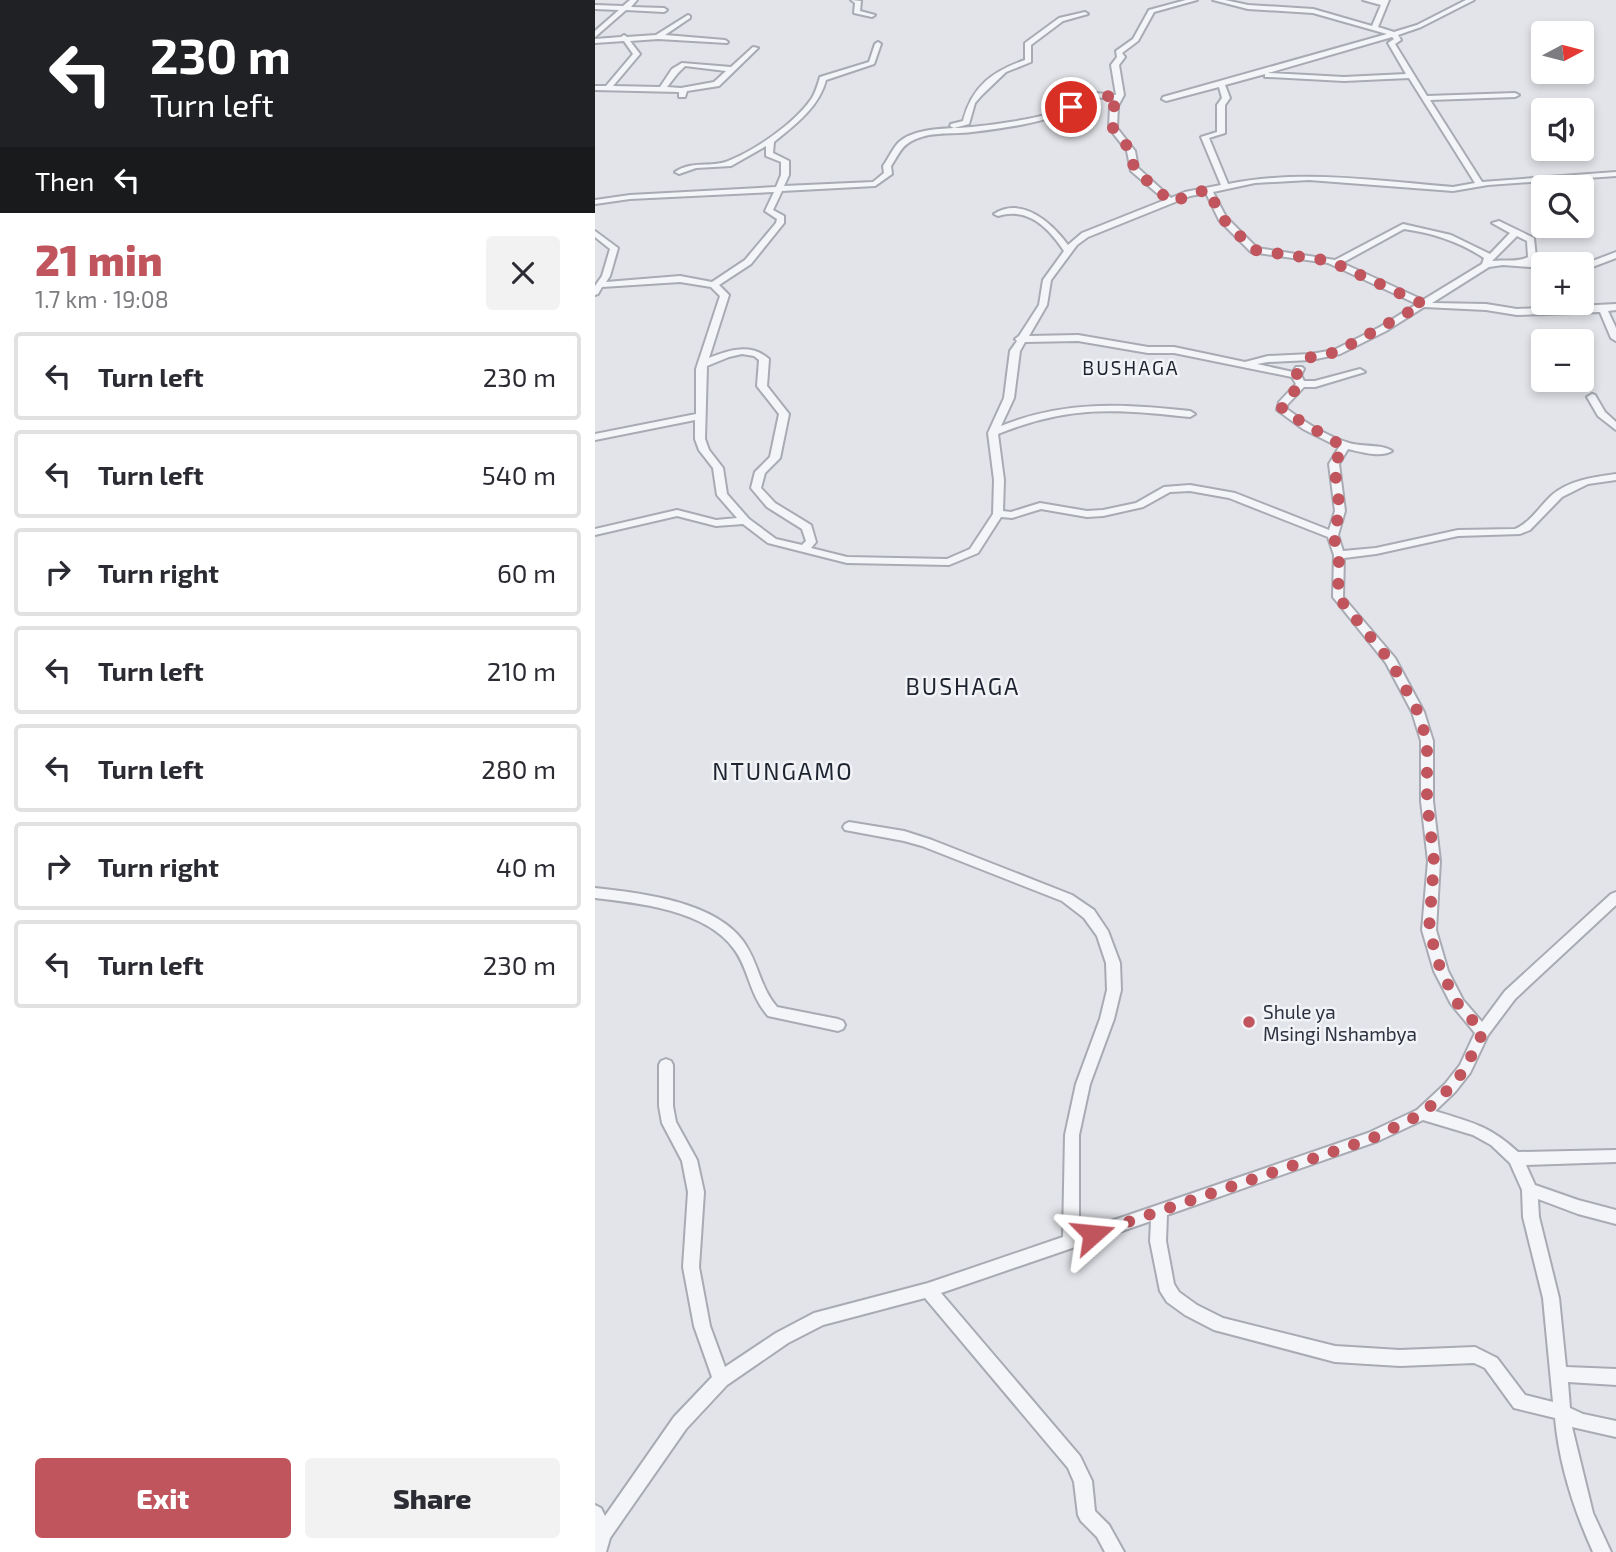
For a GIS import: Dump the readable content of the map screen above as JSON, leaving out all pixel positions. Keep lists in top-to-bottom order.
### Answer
{
  "districts": ["BUSHAGA", "BUSHAGA", "NTUNGAMO"],
  "places": ["Shule ya Msingi Nshambya"],
  "north": "right",
  "page": {
    "turn": ["230 m", "Turn left"],
    "map_buttons": ["+", "−"],
    "then": "Then",
    "heading": ["21 min", "1.7 km · 19:08"],
    "list": [
      {
        "name": "Turn left",
        "value": "230 m"
      },
      {
        "name": "Turn left",
        "value": "540 m"
      },
      {
        "name": "Turn right",
        "value": "60 m"
      },
      {
        "name": "Turn left",
        "value": "210 m"
      },
      {
        "name": "Turn left",
        "value": "280 m"
      },
      {
        "name": "Turn right",
        "value": "40 m"
      },
      {
        "name": "Turn left",
        "value": "230 m"
      }
    ],
    "buttons": ["Exit", "Share"]
  }
}
